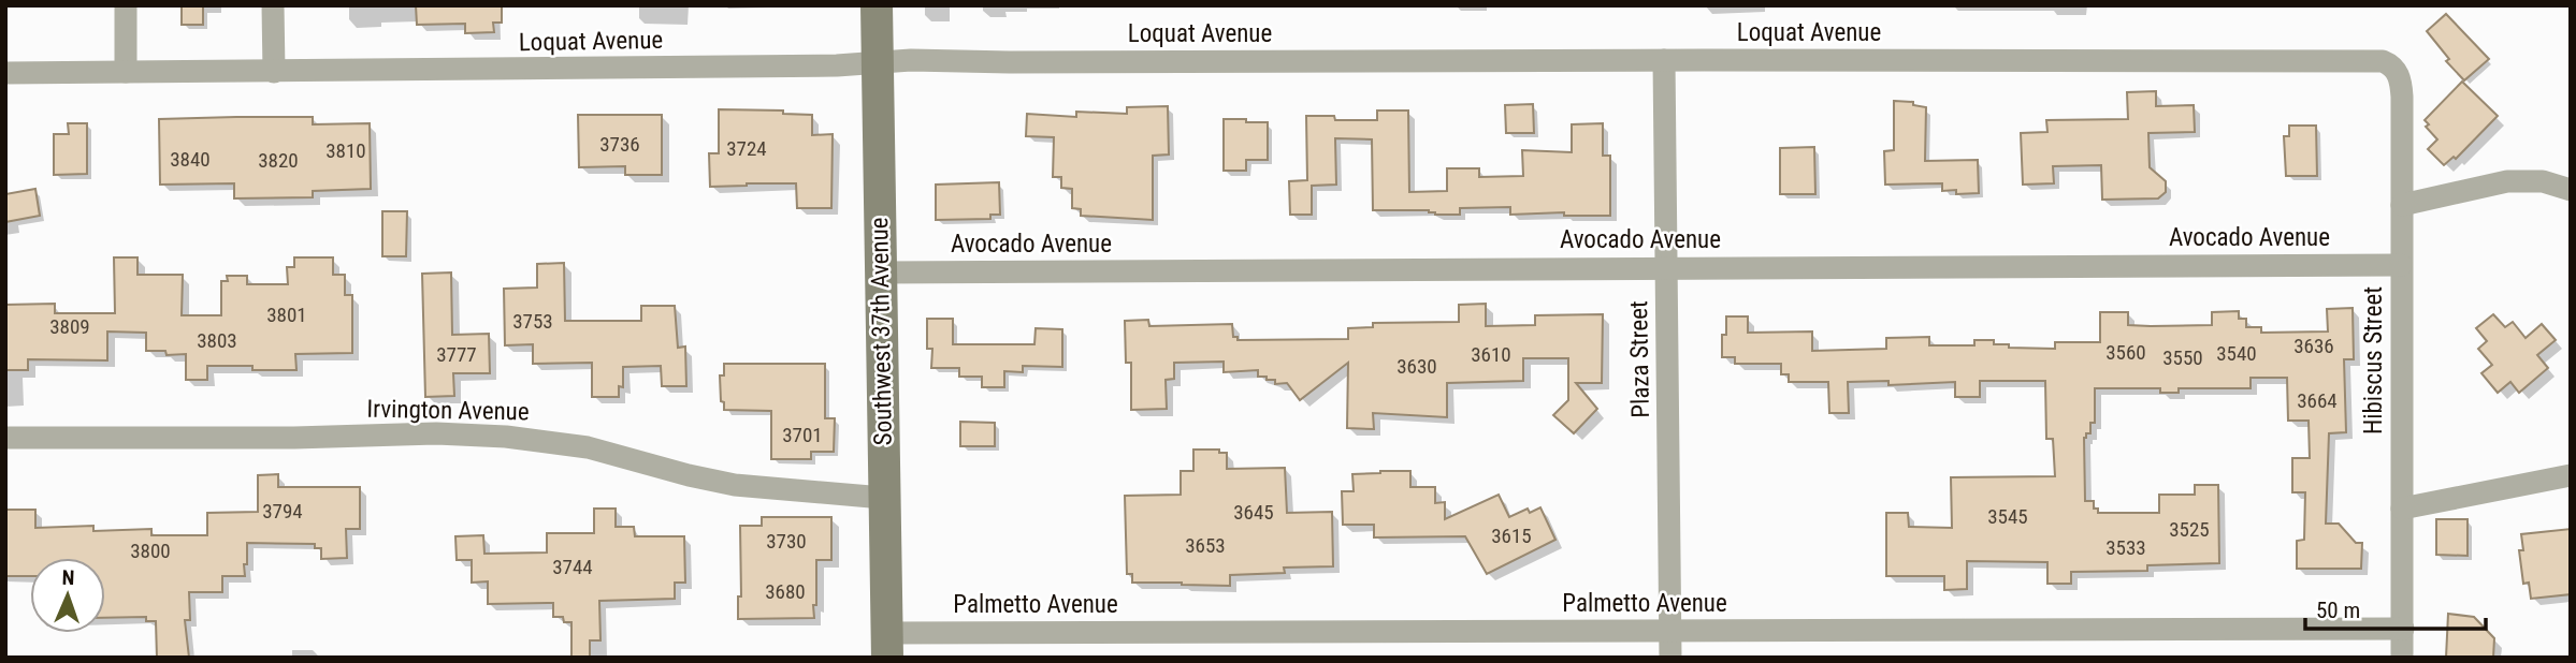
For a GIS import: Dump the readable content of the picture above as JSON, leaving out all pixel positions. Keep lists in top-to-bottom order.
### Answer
{
  "streets": {
    "main road": ["Southwest 37th Avenue"],
    "street": [
      "Loquat Avenue",
      "Avocado Avenue",
      "Plaza Street",
      "Hibiscus Street",
      "Irvington Avenue",
      "Palmetto Avenue"
    ]
  },
  "crossings": [
    ["Loquat Avenue", "Southwest 37th Avenue"],
    ["Loquat Avenue", "Plaza Street"],
    ["Loquat Avenue", "Hibiscus Street"],
    ["Avocado Avenue", "Southwest 37th Avenue"],
    ["Avocado Avenue", "Plaza Street"],
    ["Avocado Avenue", "Hibiscus Street"],
    ["Southwest 37th Avenue", "Irvington Avenue"],
    ["Southwest 37th Avenue", "Palmetto Avenue"],
    ["Plaza Street", "Palmetto Avenue"],
    ["Hibiscus Street", "Palmetto Avenue"]
  ],
  "house_numbers": [
    "3736",
    "3724",
    "3810",
    "3840",
    "3820",
    "3801",
    "3753",
    "3809",
    "3803",
    "3636",
    "3560",
    "3540",
    "3777",
    "3610",
    "3550",
    "3630",
    "3664",
    "3701",
    "3794",
    "3645",
    "3545",
    "3525",
    "3615",
    "3730",
    "3653",
    "3533",
    "3800",
    "3744",
    "3680"
  ],
  "scale_bar": "50 m",
  "north": "top"
}
